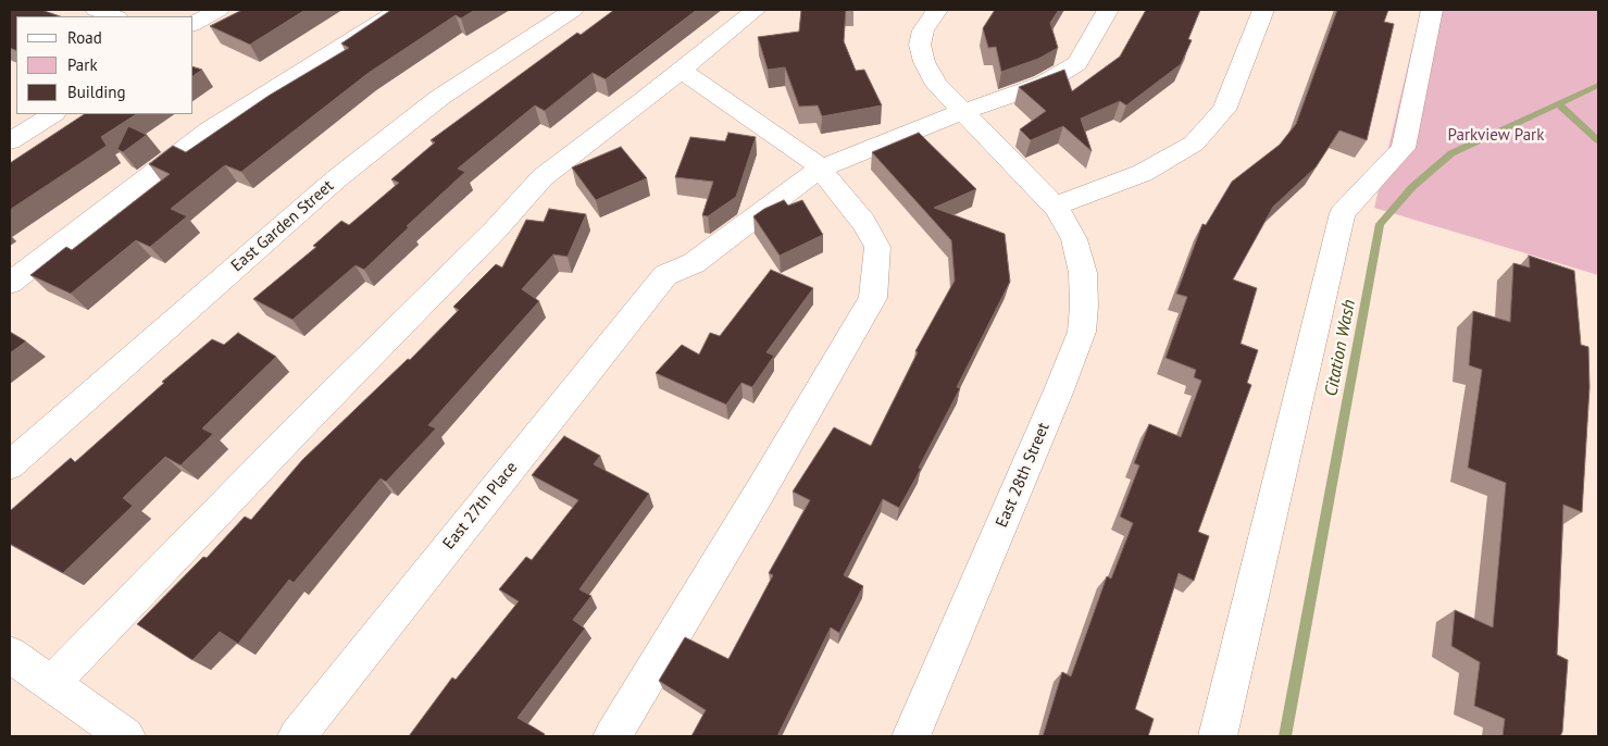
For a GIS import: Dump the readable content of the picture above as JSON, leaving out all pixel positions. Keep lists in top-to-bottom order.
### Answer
{
  "streets": {
    "street": ["East Garden Street", "East 28th Street", "East 27th Place"]
  },
  "water": ["Citation Wash"],
  "parks": ["Parkview Park"],
  "legend": ["Road", "Park", "Building"]
}
